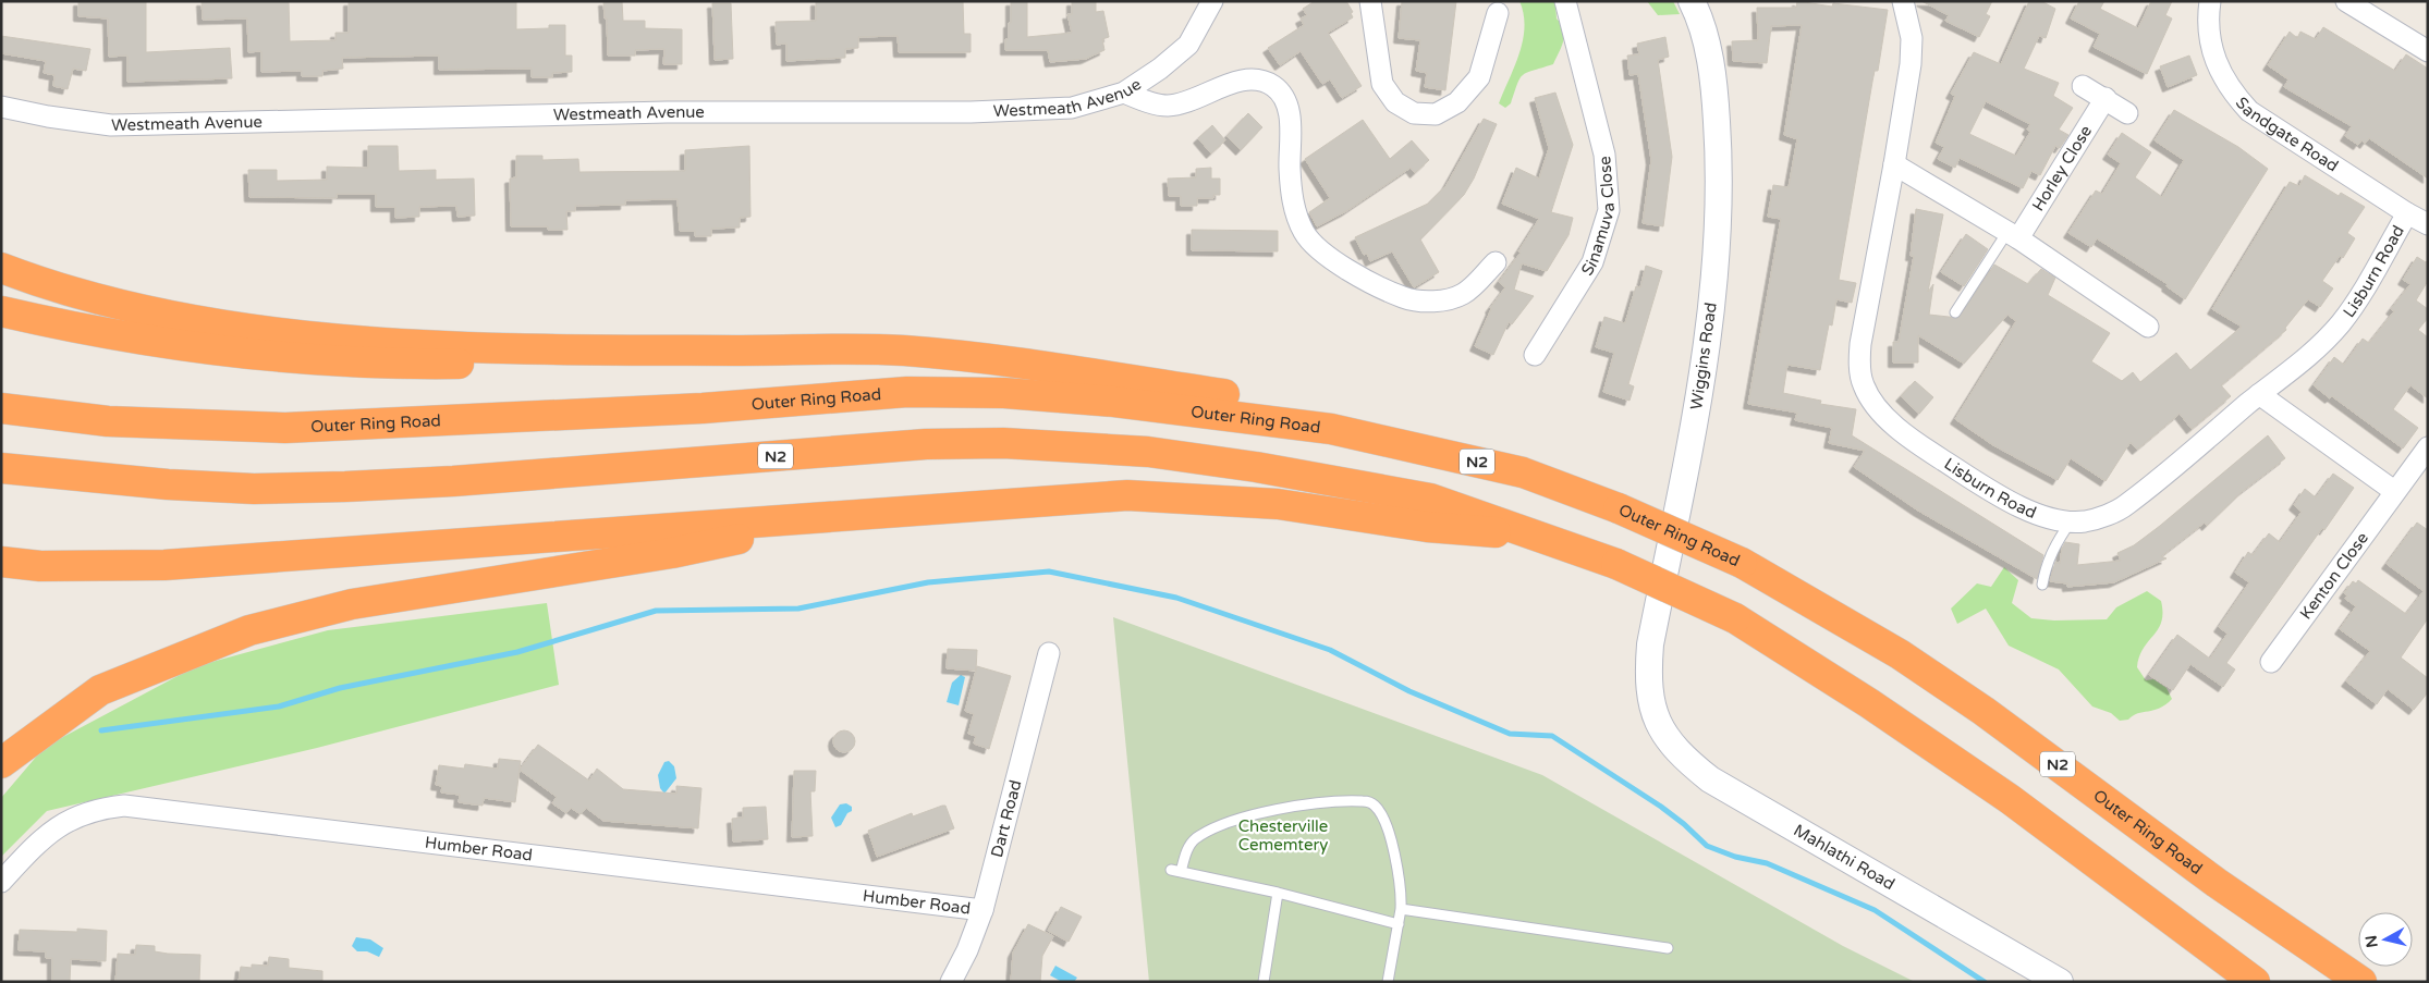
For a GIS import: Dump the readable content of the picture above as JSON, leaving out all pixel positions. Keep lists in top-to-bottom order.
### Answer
{
  "streets": {
    "highway": ["Outer Ring Road", "N2"],
    "street": [
      "Westmeath Avenue",
      "Sandgate Road",
      "Horley Close",
      "Sinamuva Close",
      "Lisburn Road",
      "Wiggins Road",
      "Kenton Close",
      "Dart Road",
      "Humber Road",
      "Mahlathi Road"
    ]
  },
  "crossings": [
    ["Sandgate Road", "Lisburn Road"],
    ["Wiggins Road", "Mahlathi Road"],
    ["Dart Road", "Humber Road"]
  ],
  "parks": ["Chesterville Cememtery"],
  "north": "left"
}
